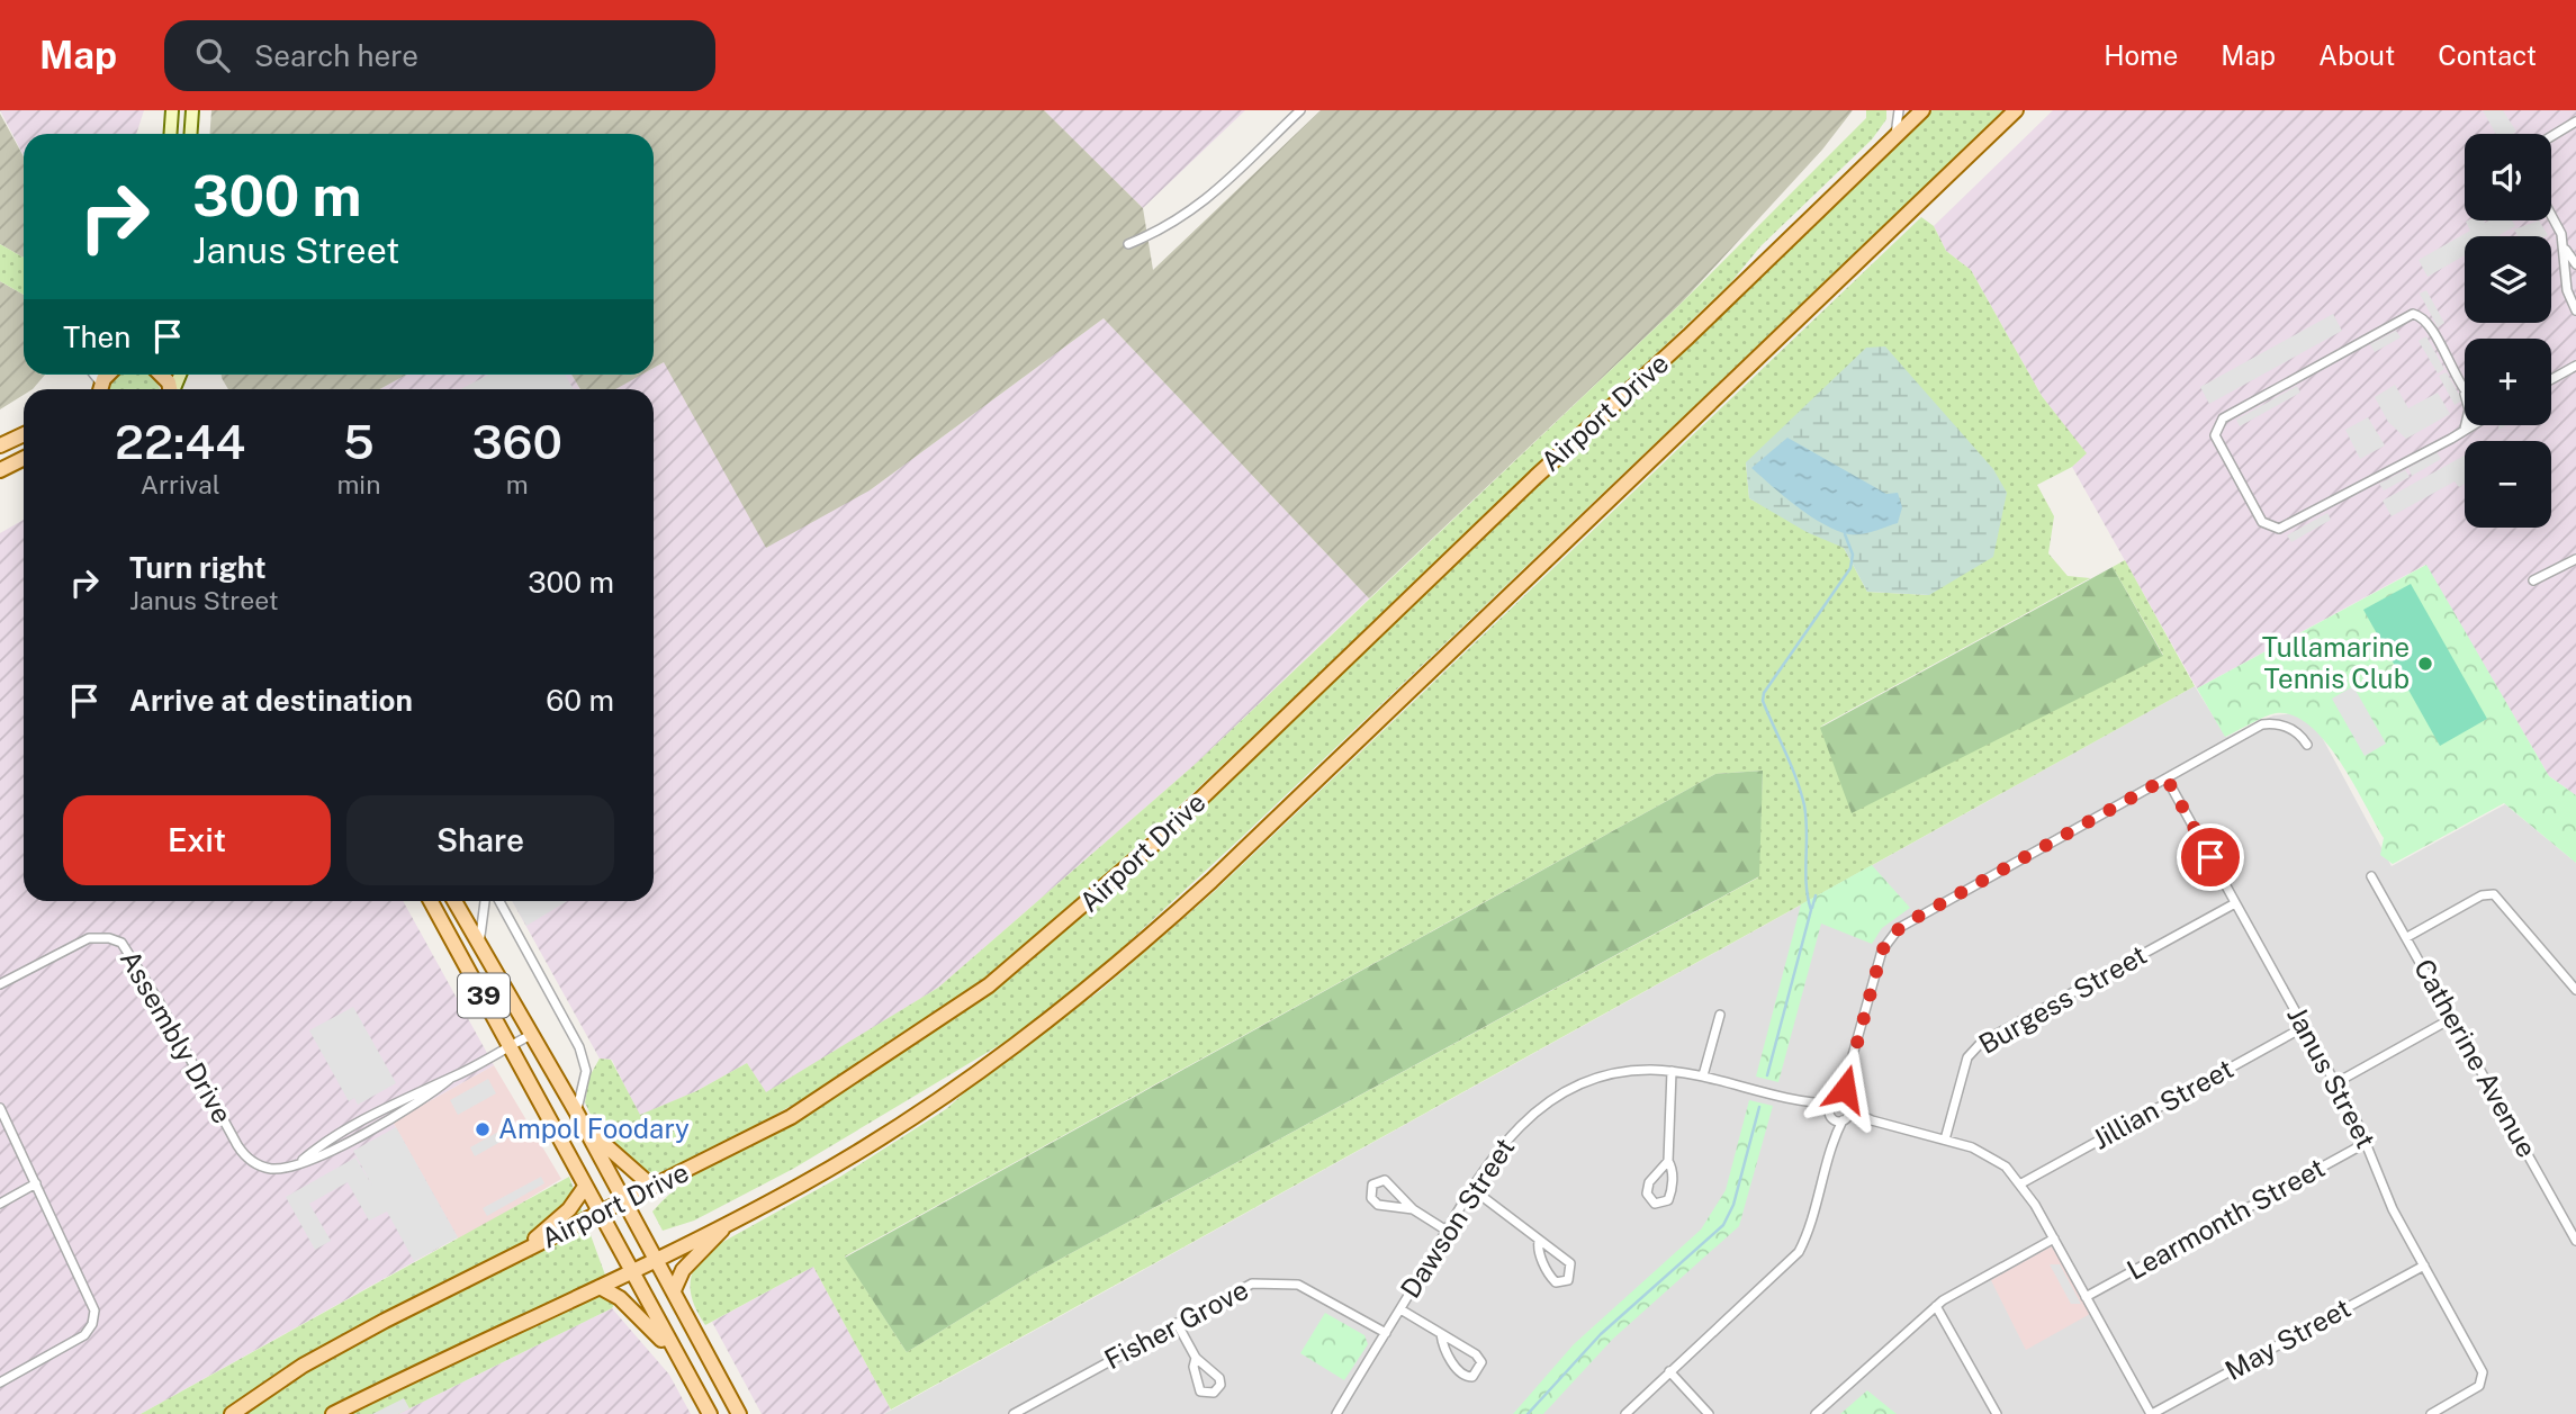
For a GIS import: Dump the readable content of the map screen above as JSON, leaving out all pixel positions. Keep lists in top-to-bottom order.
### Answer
{
  "streets": {
    "main road": ["Airport Drive", "39"],
    "street": [
      "Burgess Street",
      "Assembly Drive",
      "Catherine Avenue",
      "Janus Street",
      "Jillian Street",
      "Dawson Street",
      "Learmonth Street",
      "Fisher Grove",
      "May Street"
    ]
  },
  "crossings": [
    ["Airport Drive", "39"],
    ["39", "Assembly Drive"],
    ["Burgess Street", "Janus Street"],
    ["Burgess Street", "Dawson Street"],
    ["Janus Street", "Jillian Street"],
    ["Janus Street", "Learmonth Street"],
    ["Janus Street", "May Street"],
    ["Jillian Street", "Dawson Street"],
    ["Dawson Street", "Learmonth Street"],
    ["Dawson Street", "Fisher Grove"],
    ["Dawson Street", "May Street"]
  ],
  "places": ["Tullamarine Tennis Club", "Ampol Foodary"],
  "page": {
    "header": "Map",
    "search": "Search here",
    "nav": [
      "Home",
      "Map",
      "About",
      "Contact"
    ],
    "map_buttons": ["+", "−"],
    "turn": ["300 m", "Janus Street"],
    "then": "Then",
    "eta": [
      "22:44",
      "Arrival",
      "5",
      "min",
      "360",
      "m"
    ],
    "list": [
      {
        "name": "Turn right",
        "note": "Janus Street",
        "value": "300 m"
      },
      {
        "name": "Arrive at destination",
        "value": "60 m"
      }
    ],
    "buttons": ["Exit", "Share"]
  }
}
